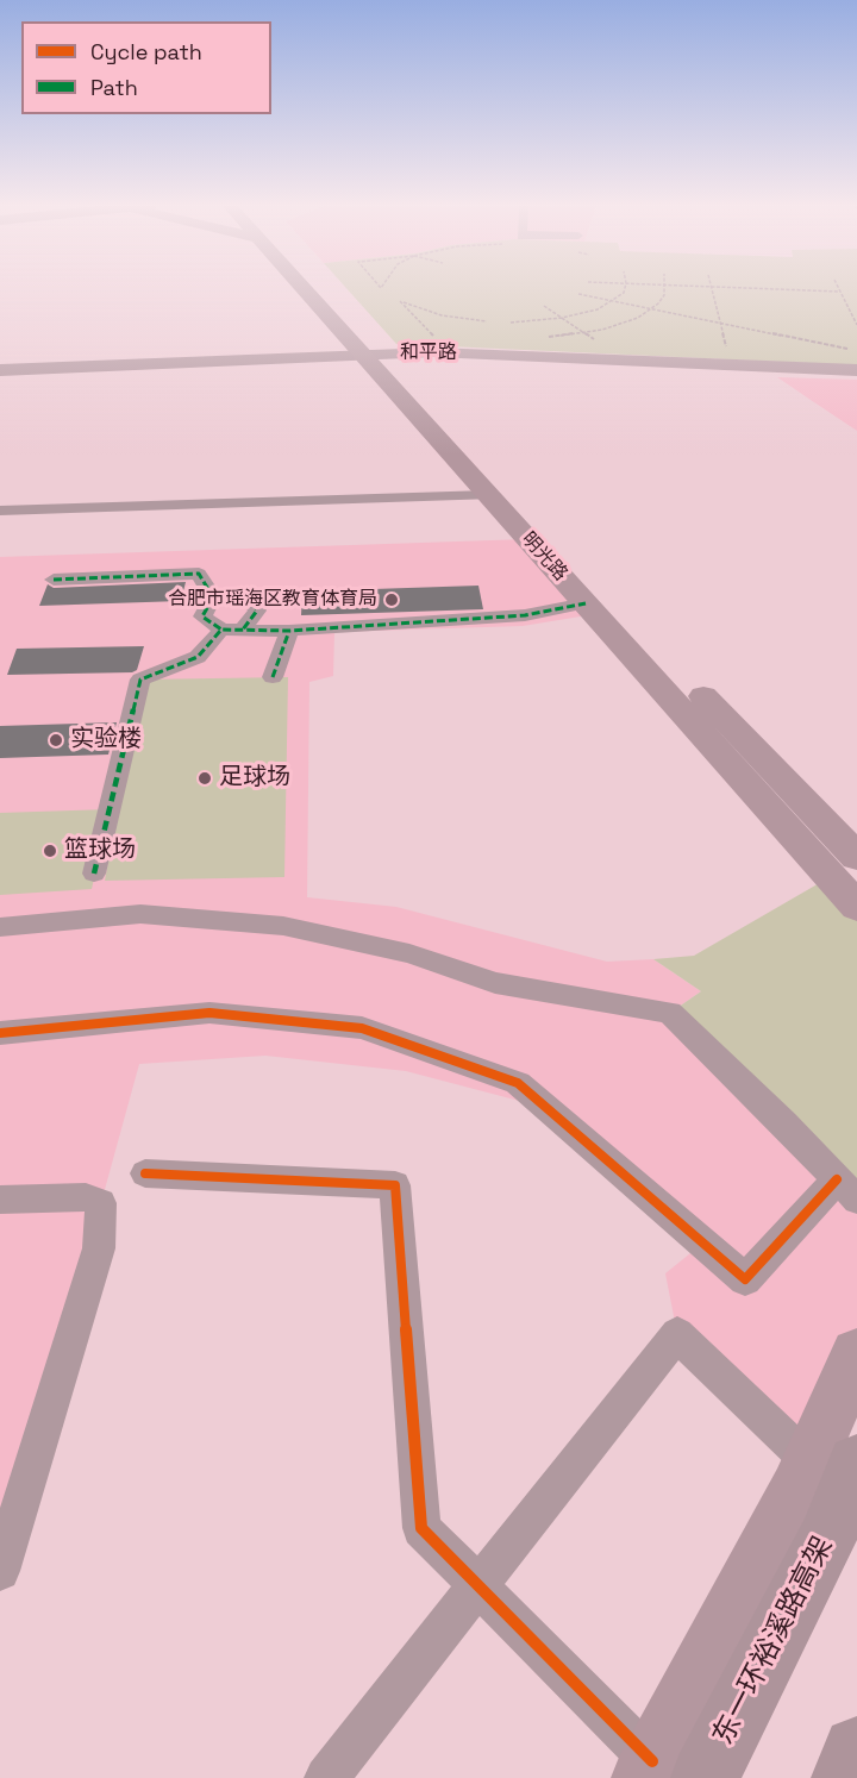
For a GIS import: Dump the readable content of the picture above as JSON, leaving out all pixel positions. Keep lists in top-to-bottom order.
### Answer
{
  "streets": {
    "highway": ["东一环裕溪路高架"],
    "main road": ["和平路", "明光路"]
  },
  "crossings": [
    ["和平路", "明光路"]
  ],
  "places": [
    "合肥市瑶海区教育体育局",
    "实验楼",
    "足球场",
    "篮球场"
  ],
  "legend": ["Cycle path", "Path"]
}
